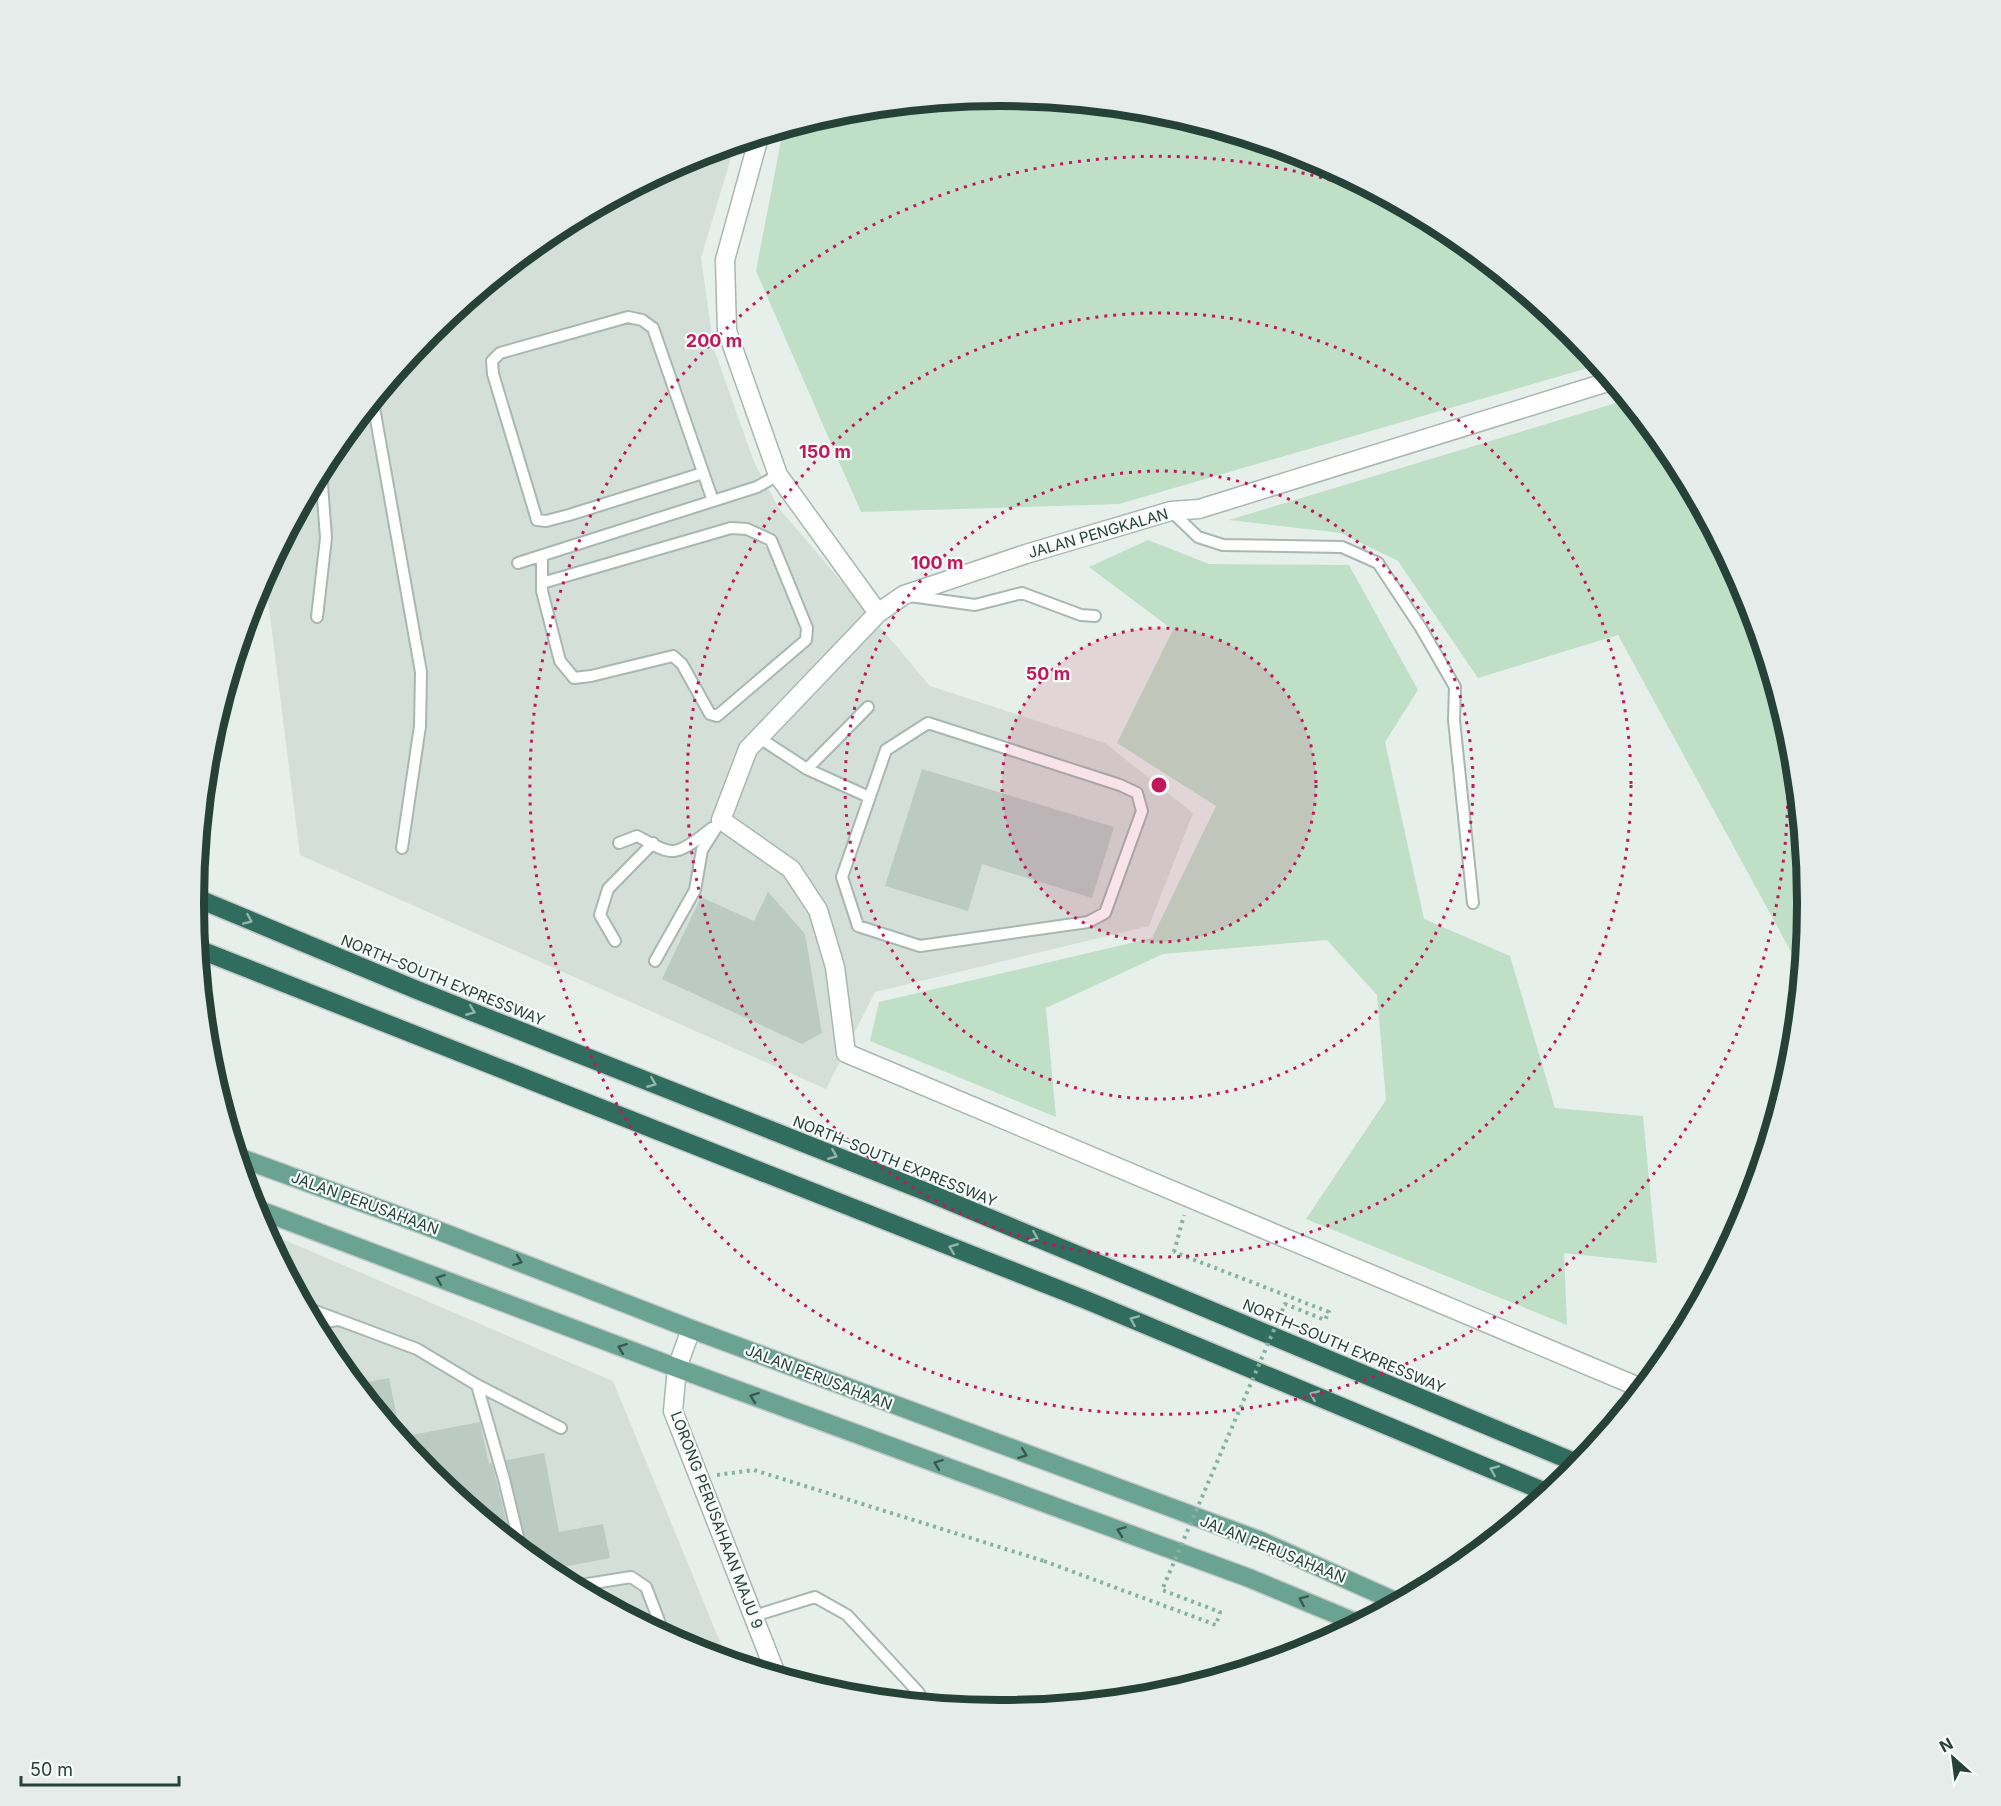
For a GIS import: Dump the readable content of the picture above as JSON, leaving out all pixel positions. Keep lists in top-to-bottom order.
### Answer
{
  "streets": {
    "highway": ["NORTH–SOUTH EXPRESSWAY"],
    "main road": ["JALAN PERUSAHAAN"],
    "street": ["JALAN PENGKALAN", "LORONG PERUSAHAAN MAJU 9"]
  },
  "crossings": [
    ["JALAN PERUSAHAAN", "LORONG PERUSAHAAN MAJU 9"]
  ],
  "scale_bar": "50 m",
  "north": "top left",
  "rings": [
    "200 m",
    "150 m",
    "100 m",
    "50 m"
  ]
}
